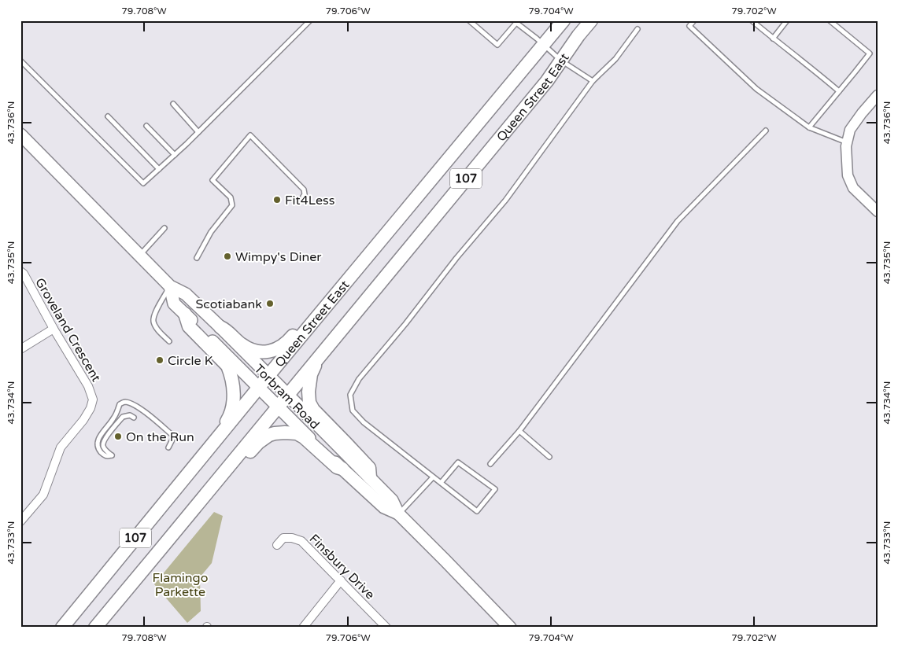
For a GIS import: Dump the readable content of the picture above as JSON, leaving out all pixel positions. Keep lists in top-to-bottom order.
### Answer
{
  "streets": {
    "main road": ["Queen Street East", "107", "Torbram Road"],
    "street": ["Groveland Crescent", "Finsbury Drive"]
  },
  "crossings": [
    ["Queen Street East", "Torbram Road"]
  ],
  "parks": ["Flamingo Parkette"],
  "places": [
    "Fit4Less",
    "Wimpy's Diner",
    "Scotiabank",
    "Circle K",
    "On the Run"
  ],
  "coordinates": [
    "79.708°W",
    "79.706°W",
    "79.704°W",
    "79.702°W",
    "43.736°N",
    "43.735°N",
    "43.734°N",
    "43.733°N"
  ]
}
